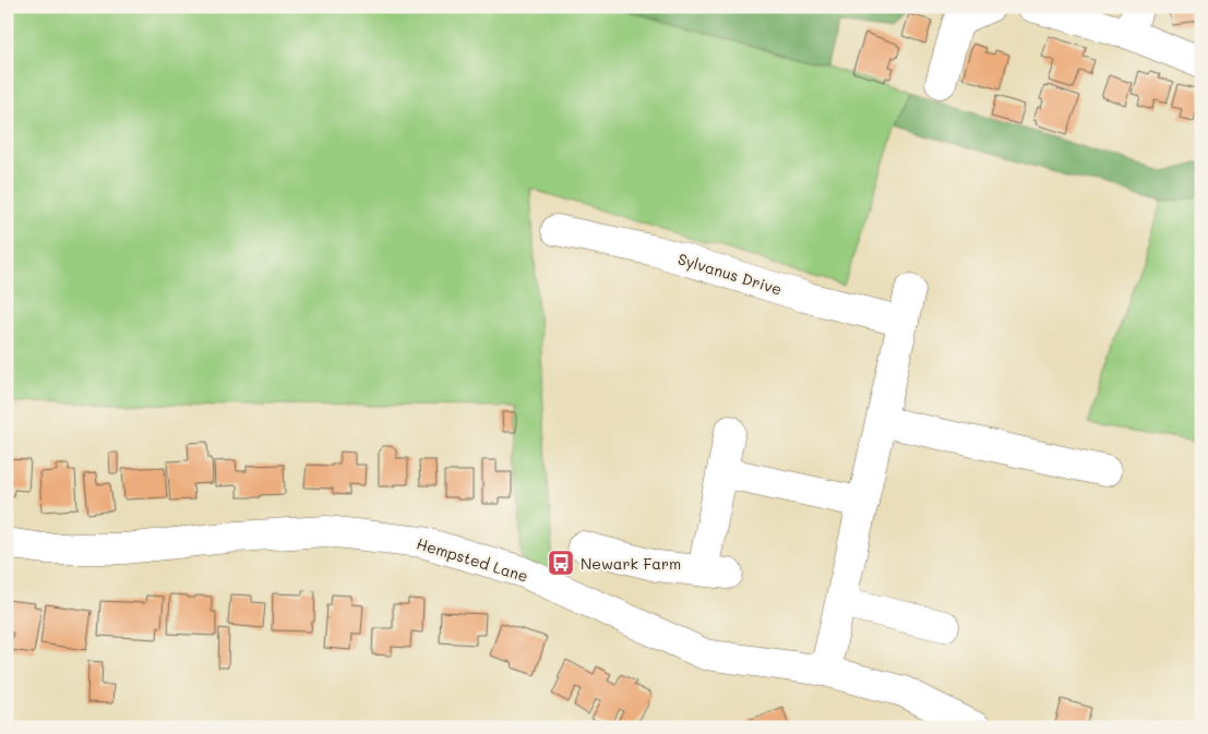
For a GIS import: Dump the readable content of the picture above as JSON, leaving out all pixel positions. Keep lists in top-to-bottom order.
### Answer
{
  "streets": {
    "street": ["Sylvanus Drive", "Hempsted Lane"]
  },
  "places": {
    "bus stop": ["Newark Farm"]
  }
}
